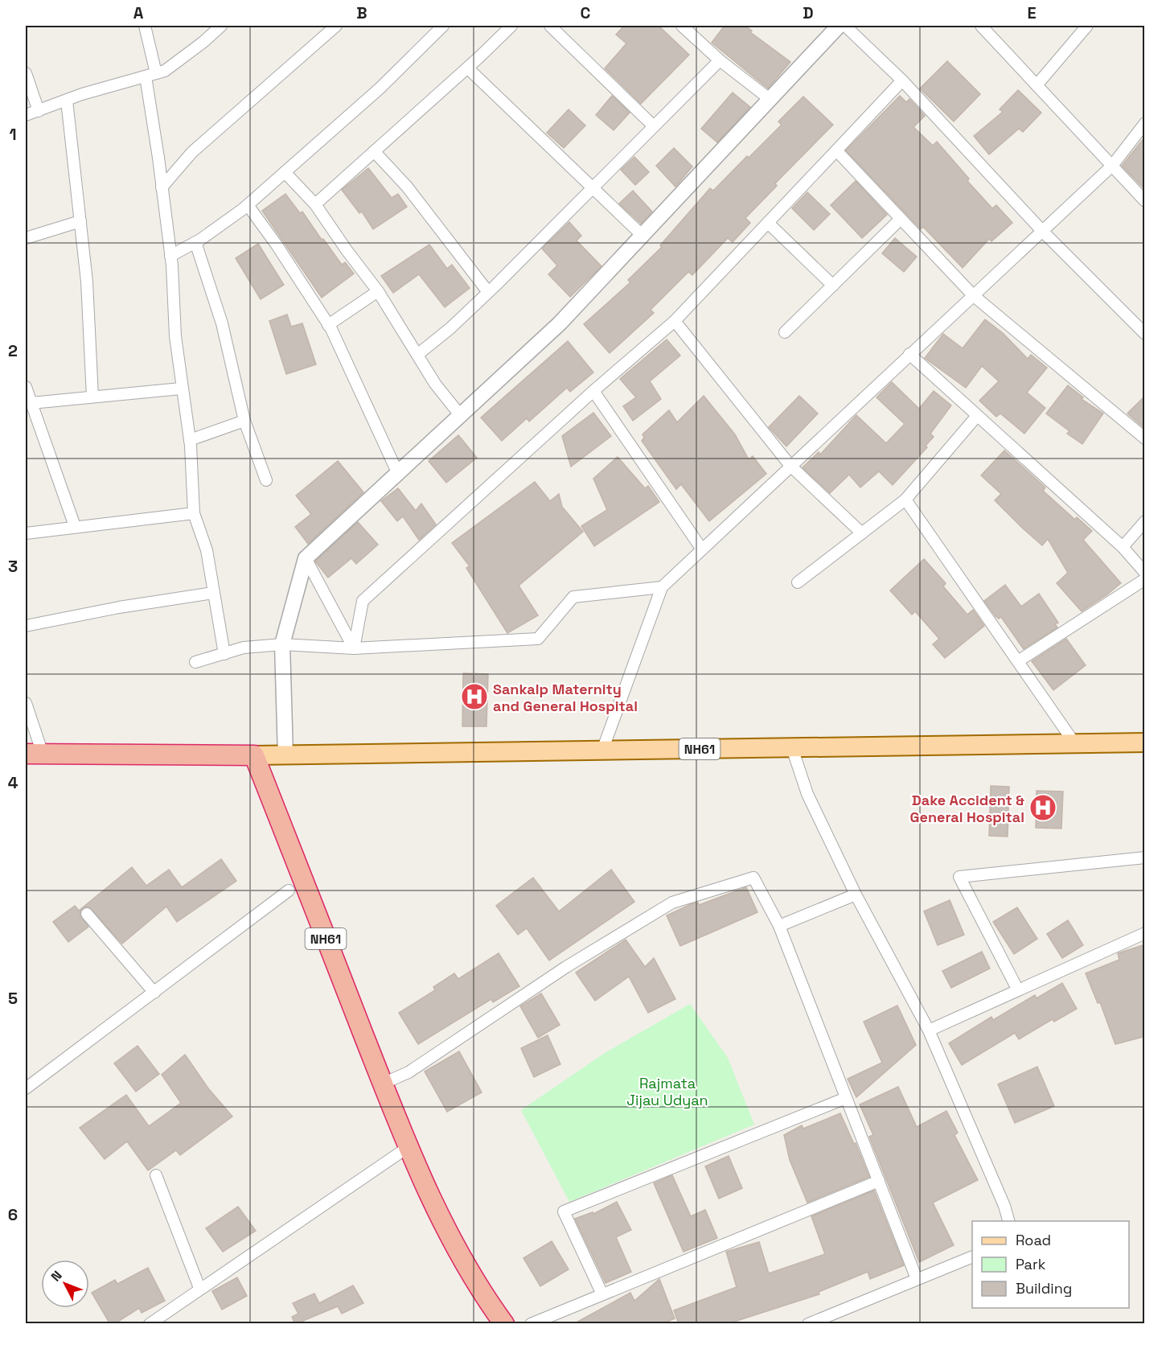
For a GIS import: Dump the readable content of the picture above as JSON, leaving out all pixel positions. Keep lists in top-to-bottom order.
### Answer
{
  "streets": {
    "highway": ["NH61"]
  },
  "parks": ["Rajmata Jijau Udyan"],
  "places": {
    "hospital": ["Sankalp Maternity and General Hospital", "Dake Accident & General Hospital"]
  },
  "legend": ["Road", "Park", "Building"],
  "north": "top left",
  "grid": {
    "columns": [
      "A",
      "B",
      "C",
      "D",
      "E"
    ],
    "rows": [
      "1",
      "2",
      "3",
      "4",
      "5",
      "6"
    ]
  }
}
